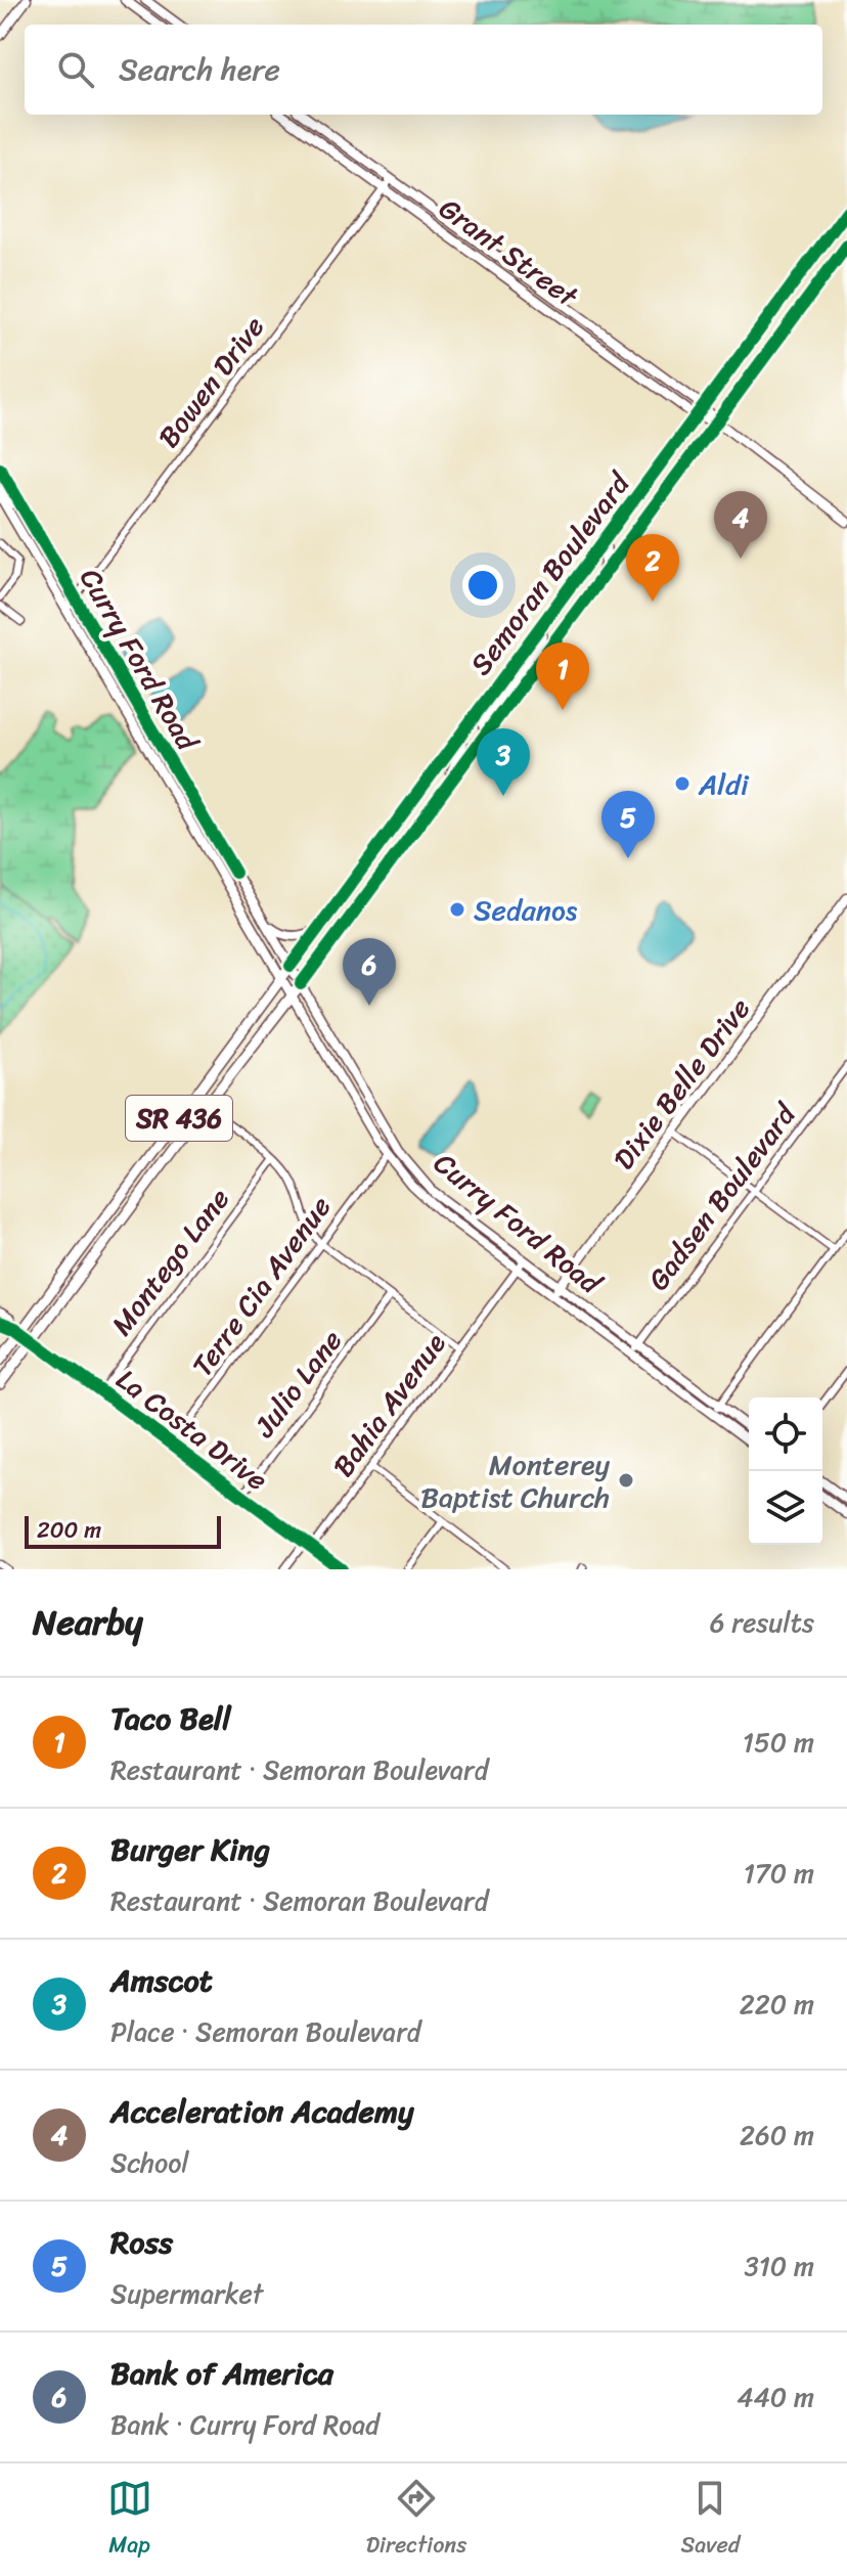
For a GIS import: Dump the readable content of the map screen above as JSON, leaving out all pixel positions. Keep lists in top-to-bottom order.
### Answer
{
  "streets": {
    "main road": [
      "Grant Street",
      "Semoran Boulevard",
      "Curry Ford Road",
      "Dixie Belle Drive",
      "SR 436",
      "La Costa Drive"
    ],
    "street": [
      "Bowen Drive",
      "Gadsen Boulevard",
      "Montego Lane",
      "Terre Cia Avenue",
      "Julio Lane",
      "Bahia Avenue"
    ]
  },
  "crossings": [
    ["Grant Street", "Bowen Drive"],
    ["Grant Street", "Semoran Boulevard"],
    ["Bowen Drive", "Curry Ford Road"],
    ["Semoran Boulevard", "Curry Ford Road"],
    ["Semoran Boulevard", "La Costa Drive"],
    ["Curry Ford Road", "Dixie Belle Drive"],
    ["Curry Ford Road", "Gadsen Boulevard"],
    ["Curry Ford Road", "Terre Cia Avenue"],
    ["Curry Ford Road", "Bahia Avenue"],
    ["Montego Lane", "La Costa Drive"],
    ["Terre Cia Avenue", "La Costa Drive"],
    ["Julio Lane", "La Costa Drive"],
    ["Bahia Avenue", "La Costa Drive"]
  ],
  "places": ["Aldi", "Sedanos", "Monterey Baptist Church"],
  "scale_bar": "200 m",
  "page": {
    "search": "Search here",
    "pins": [
      "4",
      "2",
      "1",
      "3",
      "5",
      "6"
    ],
    "scale": "200 m",
    "heading": ["Nearby", "6 results"],
    "list": [
      {
        "mark": "1",
        "name": "Taco Bell",
        "note": "Restaurant · Semoran Boulevard",
        "value": "150 m"
      },
      {
        "mark": "2",
        "name": "Burger King",
        "note": "Restaurant · Semoran Boulevard",
        "value": "170 m"
      },
      {
        "mark": "3",
        "name": "Amscot",
        "note": "Place · Semoran Boulevard",
        "value": "220 m"
      },
      {
        "mark": "4",
        "name": "Acceleration Academy",
        "note": "School",
        "value": "260 m"
      },
      {
        "mark": "5",
        "name": "Ross",
        "note": "Supermarket",
        "value": "310 m"
      },
      {
        "mark": "6",
        "name": "Bank of America",
        "note": "Bank · Curry Ford Road",
        "value": "440 m"
      }
    ],
    "nav": ["Map", "Directions", "Saved"]
  }
}
